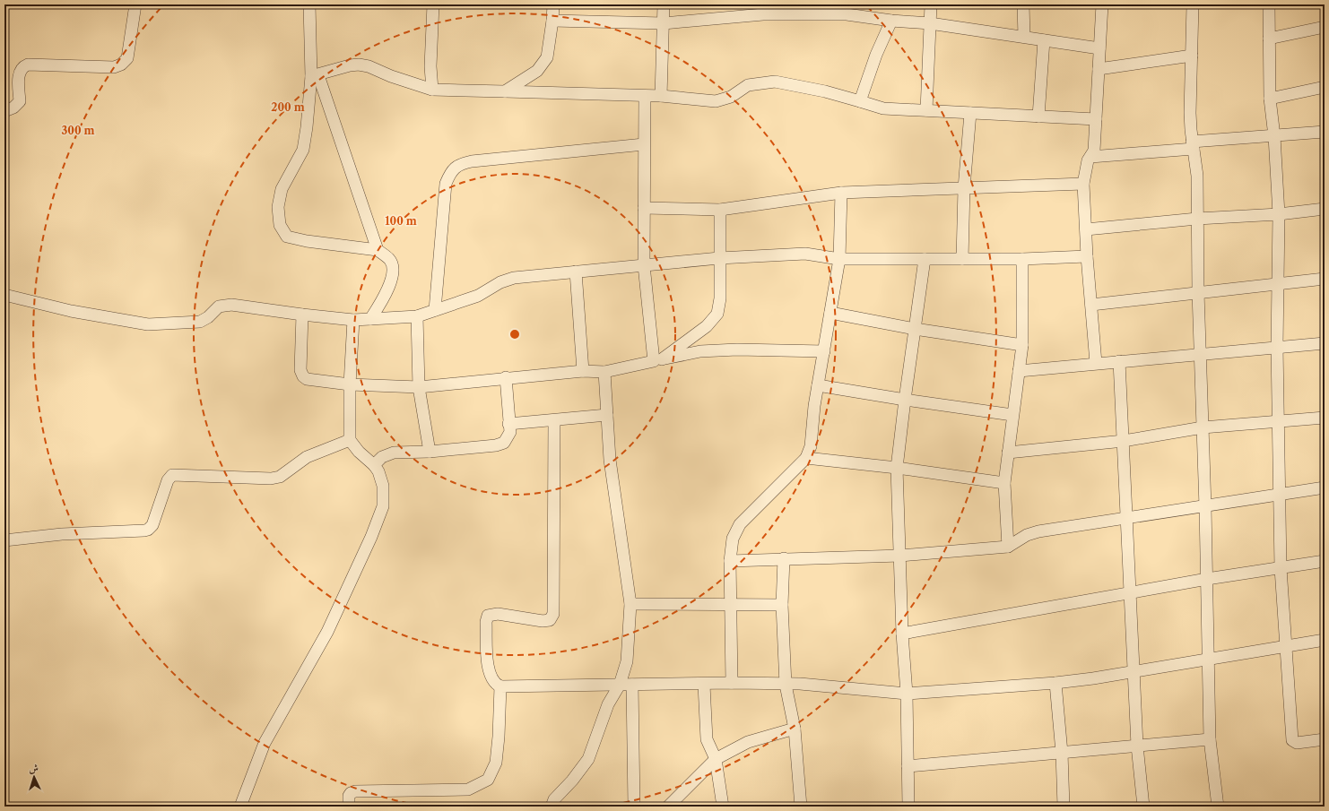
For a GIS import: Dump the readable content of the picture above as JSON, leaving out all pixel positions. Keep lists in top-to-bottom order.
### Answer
{
  "north": "top",
  "rings": ["200 m", "300 m", "100 m"]
}
